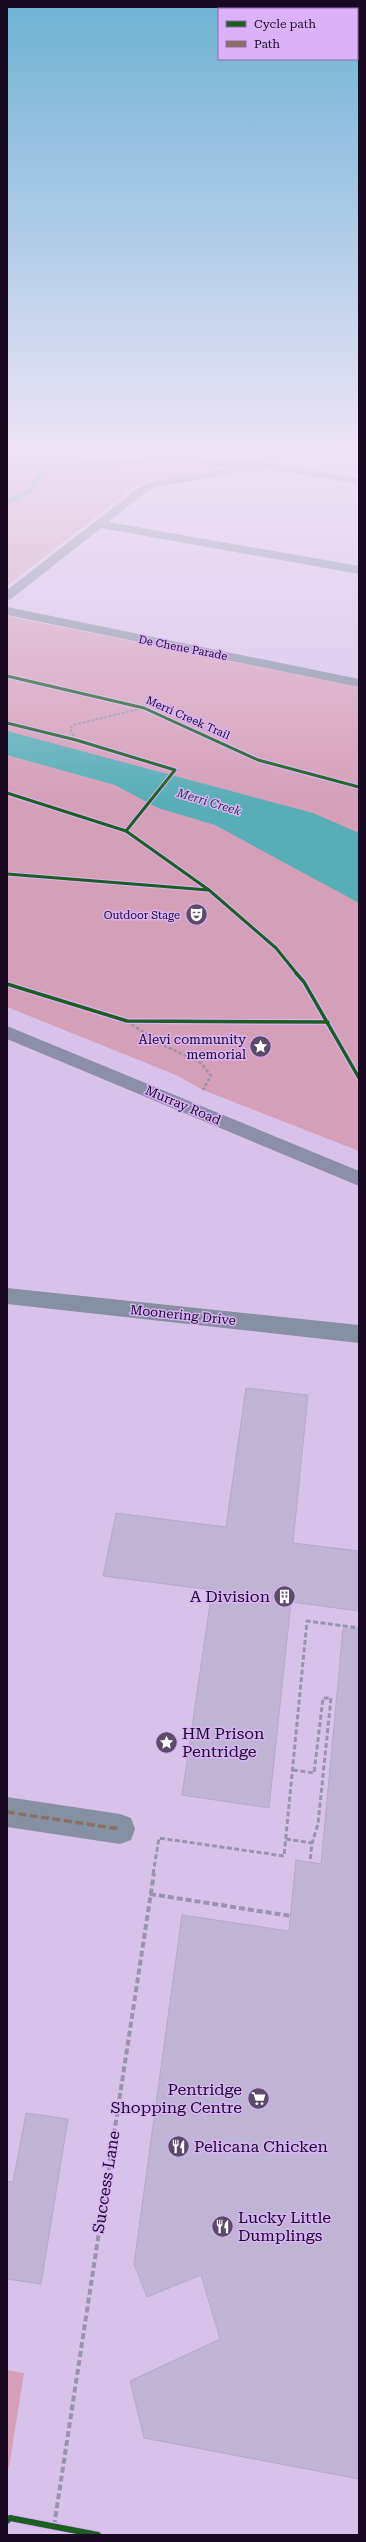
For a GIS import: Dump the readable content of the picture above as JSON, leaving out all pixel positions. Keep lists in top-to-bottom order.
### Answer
{
  "streets": {
    "main road": ["Murray Road"],
    "street": ["De Chene Parade", "Moonering Drive"],
    "path": ["Success Lane"],
    "cycle path": ["Merri Creek Trail"]
  },
  "water": ["Merri Creek"],
  "places": {
    "theatre": ["Outdoor Stage"],
    "place": ["Alevi community memorial", "HM Prison Pentridge"],
    "building": ["A Division"],
    "supermarket": ["Pentridge Shopping Centre"],
    "restaurant": ["Pelicana Chicken", "Lucky Little Dumplings"]
  },
  "legend": ["Cycle path", "Path"]
}
